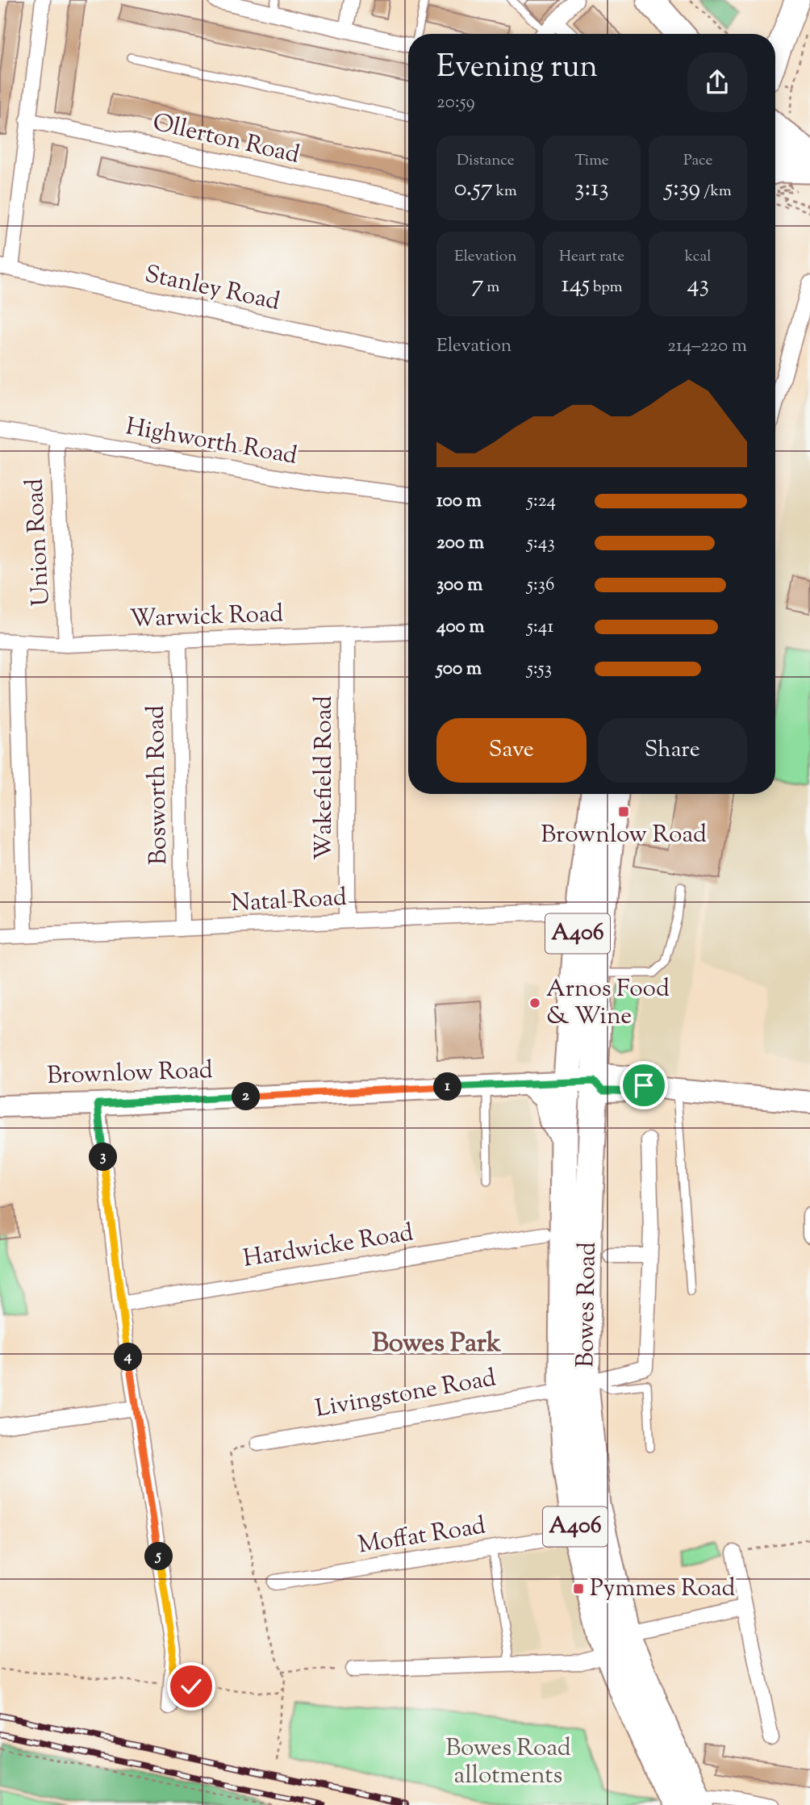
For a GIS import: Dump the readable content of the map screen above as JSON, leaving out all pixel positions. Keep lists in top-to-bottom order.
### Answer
{
  "streets": {
    "highway": ["A406", "Bowes Road"],
    "main road": ["Brownlow Road"],
    "street": [
      "Ollerton Road",
      "Stanley Road",
      "Highworth Road",
      "Union Road",
      "Warwick Road",
      "Wakefield Road",
      "Bosworth Road",
      "Natal Road",
      "Hardwicke Road",
      "Livingstone Road",
      "Moffat Road"
    ]
  },
  "crossings": [
    ["Highworth Road", "Union Road"],
    ["Union Road", "Warwick Road"],
    ["Warwick Road", "Wakefield Road"],
    ["Warwick Road", "Bosworth Road"],
    ["Wakefield Road", "Natal Road"],
    ["Bosworth Road", "Natal Road"],
    ["Natal Road", "A406"],
    ["A406", "Brownlow Road"],
    ["A406", "Hardwicke Road"],
    ["A406", "Bowes Road"],
    ["Brownlow Road", "Bowes Road"],
    ["Hardwicke Road", "Bowes Road"],
    ["Bowes Road", "Livingstone Road"],
    ["Bowes Road", "Moffat Road"]
  ],
  "districts": ["Bowes Park"],
  "parks": ["Bowes Road allotments"],
  "places": {
    "transit": ["Brownlow Road", "Pymmes Road"],
    "other": ["Arnos Food & Wine"]
  },
  "page": {
    "heading": ["Evening run", "20:59"],
    "stats": [
      ["Distance", "0.57 km"],
      ["Time", "3:13"],
      ["Pace", "5:39 /km"],
      ["Elevation", "7 m"],
      ["Heart rate", "145 bpm"],
      ["kcal", "43"]
    ],
    "chart": ["Elevation", "214–220 m"],
    "list": [
      {
        "name": "100 m",
        "note": "5:24"
      },
      {
        "name": "200 m",
        "note": "5:43"
      },
      {
        "name": "300 m",
        "note": "5:36"
      },
      {
        "name": "400 m",
        "note": "5:41"
      },
      {
        "name": "500 m",
        "note": "5:53"
      }
    ],
    "buttons": ["Save", "Share"],
    "pins": [
      "1",
      "2",
      "3",
      "4",
      "5"
    ]
  }
}
